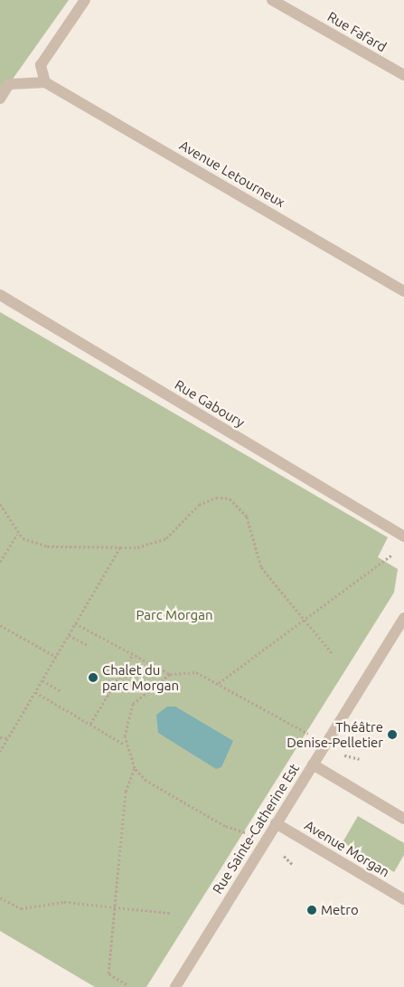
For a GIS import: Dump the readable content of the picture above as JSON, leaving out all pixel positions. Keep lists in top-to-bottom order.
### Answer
{
  "streets": {
    "street": [
      "Rue Fafard",
      "Avenue Letourneux",
      "Rue Gaboury",
      "Rue Sainte-Catherine Est",
      "Avenue Morgan"
    ]
  },
  "crossings": [
    ["Rue Sainte-Catherine Est", "Avenue Morgan"]
  ],
  "parks": ["Parc Morgan"],
  "places": ["Chalet du parc Morgan", "Théâtre Denise-Pelletier", "Metro"]
}
